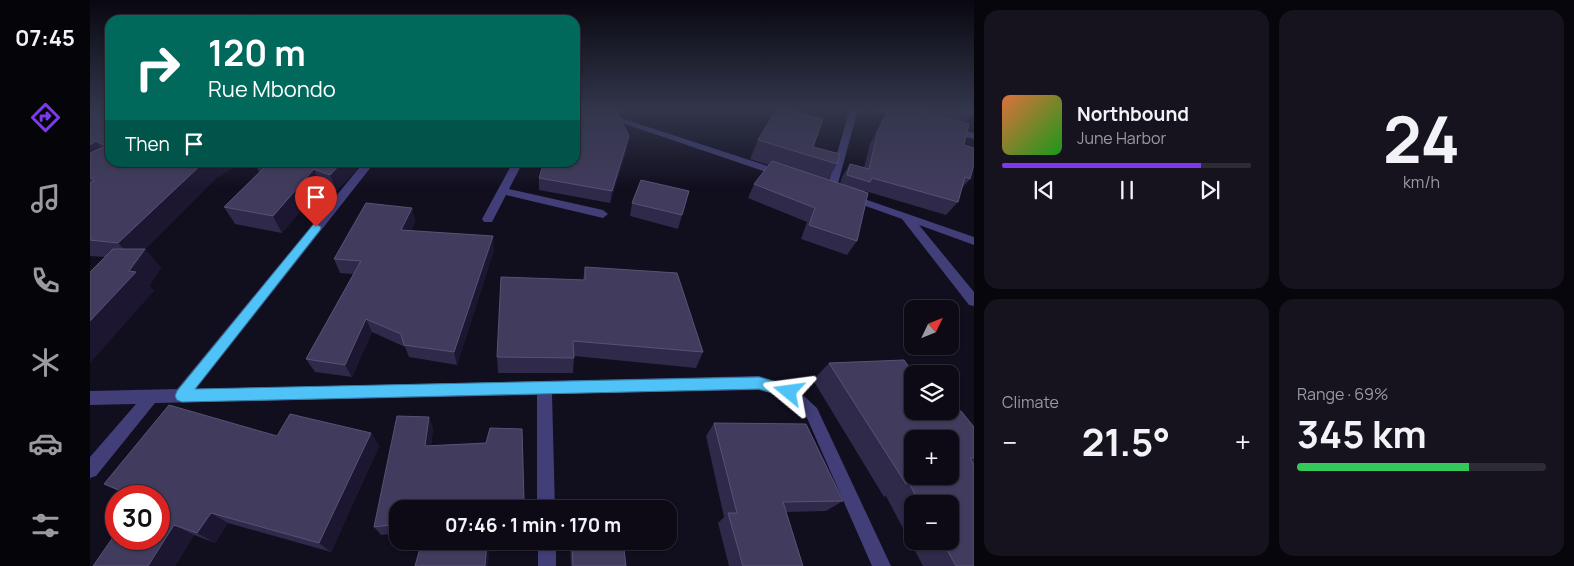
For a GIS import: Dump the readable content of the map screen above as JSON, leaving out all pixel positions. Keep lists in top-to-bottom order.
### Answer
{
  "north": "top right",
  "page": {
    "tabs": "07:45",
    "tile": [
      ["24", "km/h"],
      "Climate",
      ["Range · 69%", "345 km"]
    ],
    "turn": ["120 m", "Rue Mbondo"],
    "song": ["Northbound", "June Harbor"],
    "then": "Then",
    "map_buttons": ["+", "−"],
    "heat": ["−", "21.5°", "+"],
    "limit": "30",
    "trip": "07:46 · 1 min · 170 m"
  }
}
